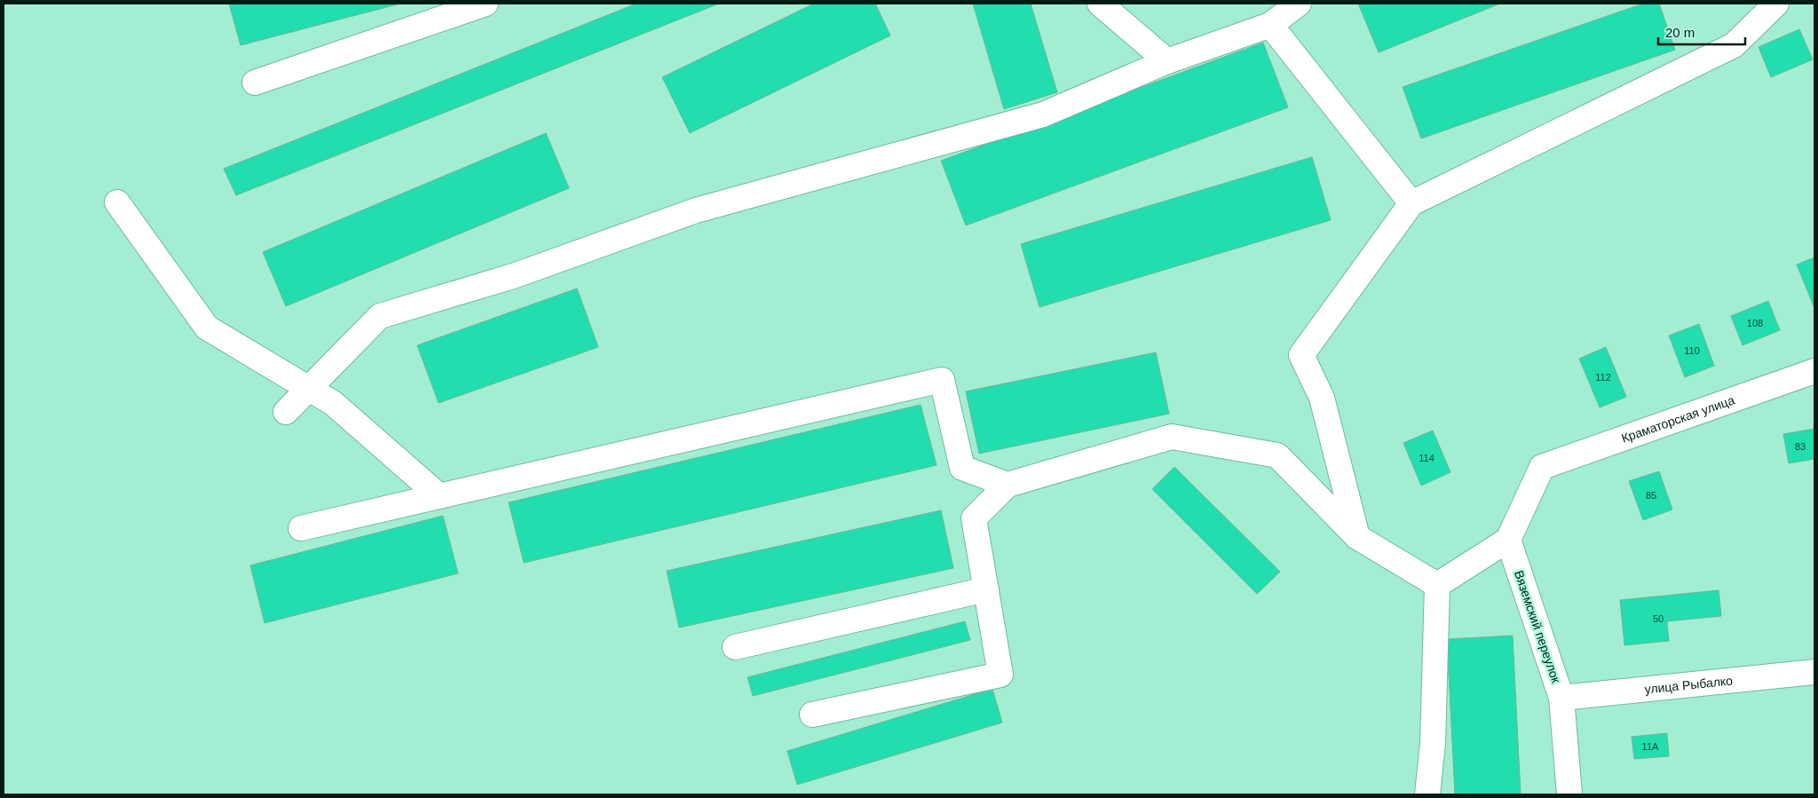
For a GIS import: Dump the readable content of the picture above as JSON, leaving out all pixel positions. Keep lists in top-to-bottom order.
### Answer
{
  "streets": {
    "street": ["Краматорская улица", "Вяземский переулок", "улица Рыбалко"]
  },
  "crossings": [
    ["Краматорская улица", "Вяземский переулок"],
    ["Вяземский переулок", "улица Рыбалко"]
  ],
  "house_numbers": [
    "108",
    "110",
    "112",
    "83",
    "114",
    "85",
    "50",
    "11А"
  ],
  "scale_bar": "20 m"
}
